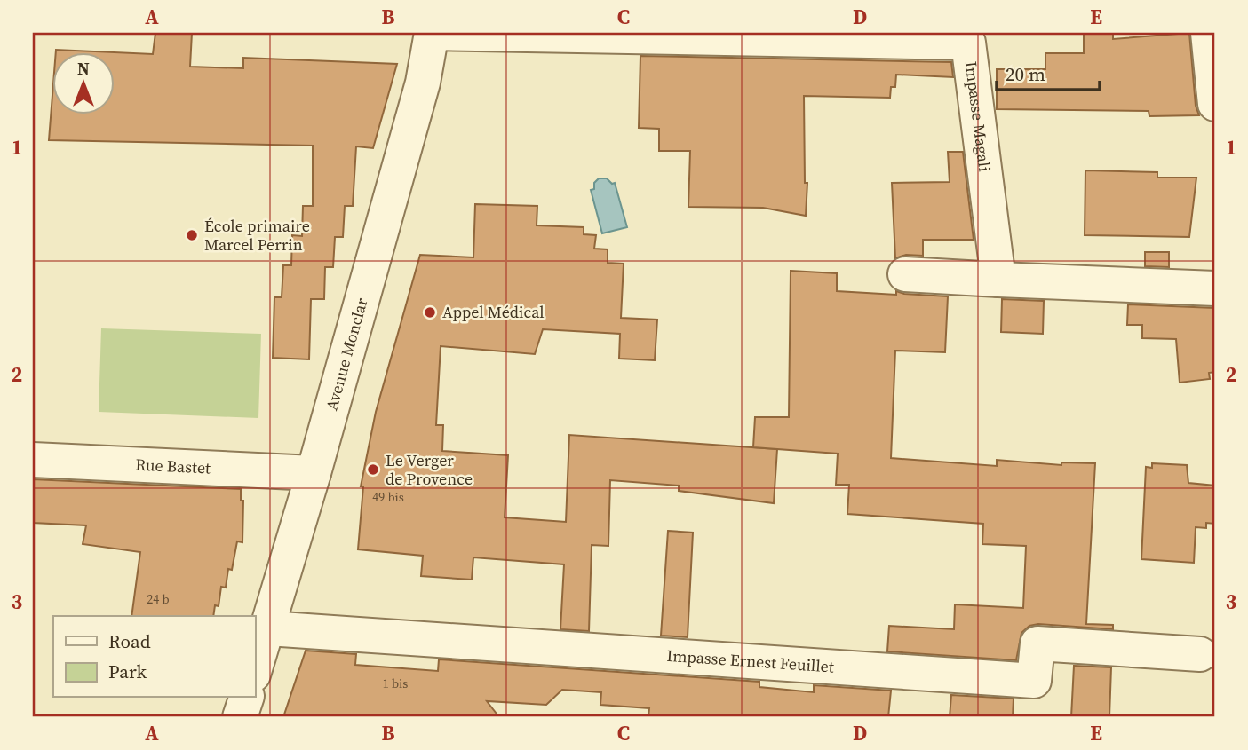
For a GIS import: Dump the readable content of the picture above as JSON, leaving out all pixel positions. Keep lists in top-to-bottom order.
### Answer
{
  "streets": {
    "street": [
      "Impasse Magali",
      "Avenue Monclar",
      "Rue Bastet",
      "Impasse Ernest Feuillet"
    ]
  },
  "crossings": [
    ["Impasse Magali", "Avenue Monclar"],
    ["Avenue Monclar", "Rue Bastet"],
    ["Avenue Monclar", "Impasse Ernest Feuillet"]
  ],
  "places": ["École primaire Marcel Perrin", "Appel Médical", "Le Verger de Provence"],
  "house_numbers": ["49 bis", "24 b", "1 bis"],
  "legend": ["Road", "Park"],
  "scale_bar": "20 m",
  "north": "top",
  "grid": {
    "columns": [
      "A",
      "B",
      "C",
      "D",
      "E"
    ],
    "rows": ["1", "2", "3"]
  }
}
